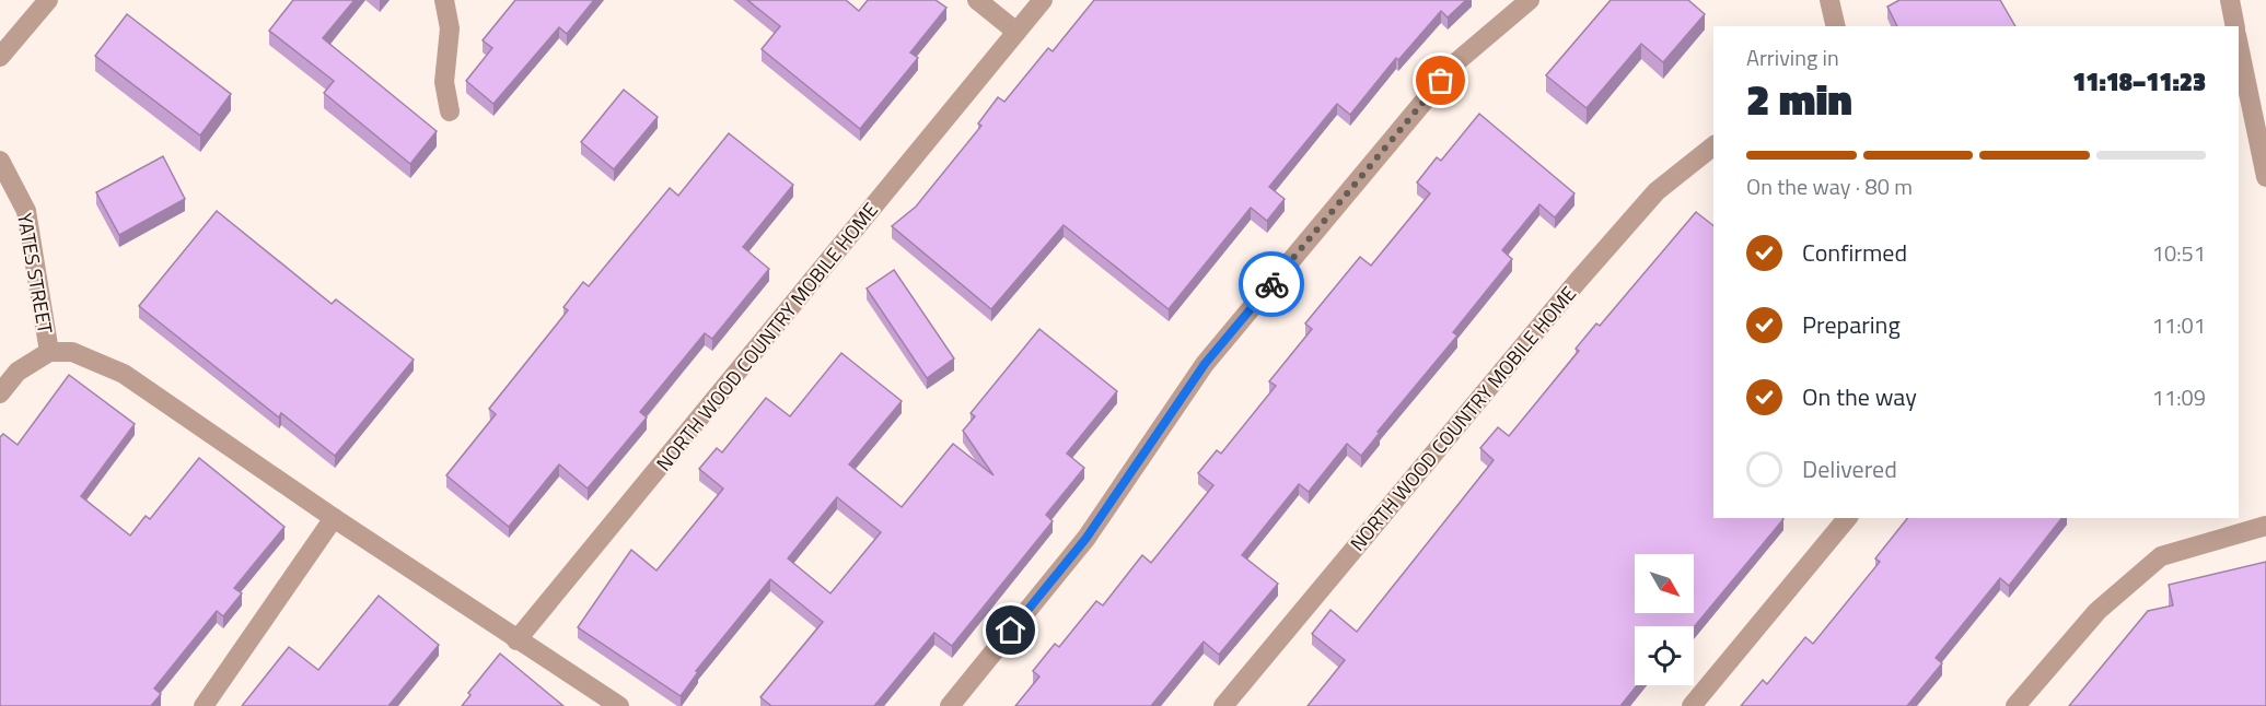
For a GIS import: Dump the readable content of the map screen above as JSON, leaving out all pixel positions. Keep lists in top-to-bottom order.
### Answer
{
  "streets": {
    "street": ["YATES STREET", "NORTH WOOD COUNTRY MOBILE HOME"]
  },
  "north": "bottom right",
  "page": {
    "heading": ["2 min", "Arriving in", "11:18–11:23"],
    "bar": "On the way · 80 m",
    "list": [
      ["Confirmed", "10:51"],
      ["Preparing", "11:01"],
      ["On the way", "11:09"],
      "Delivered"
    ]
  }
}
